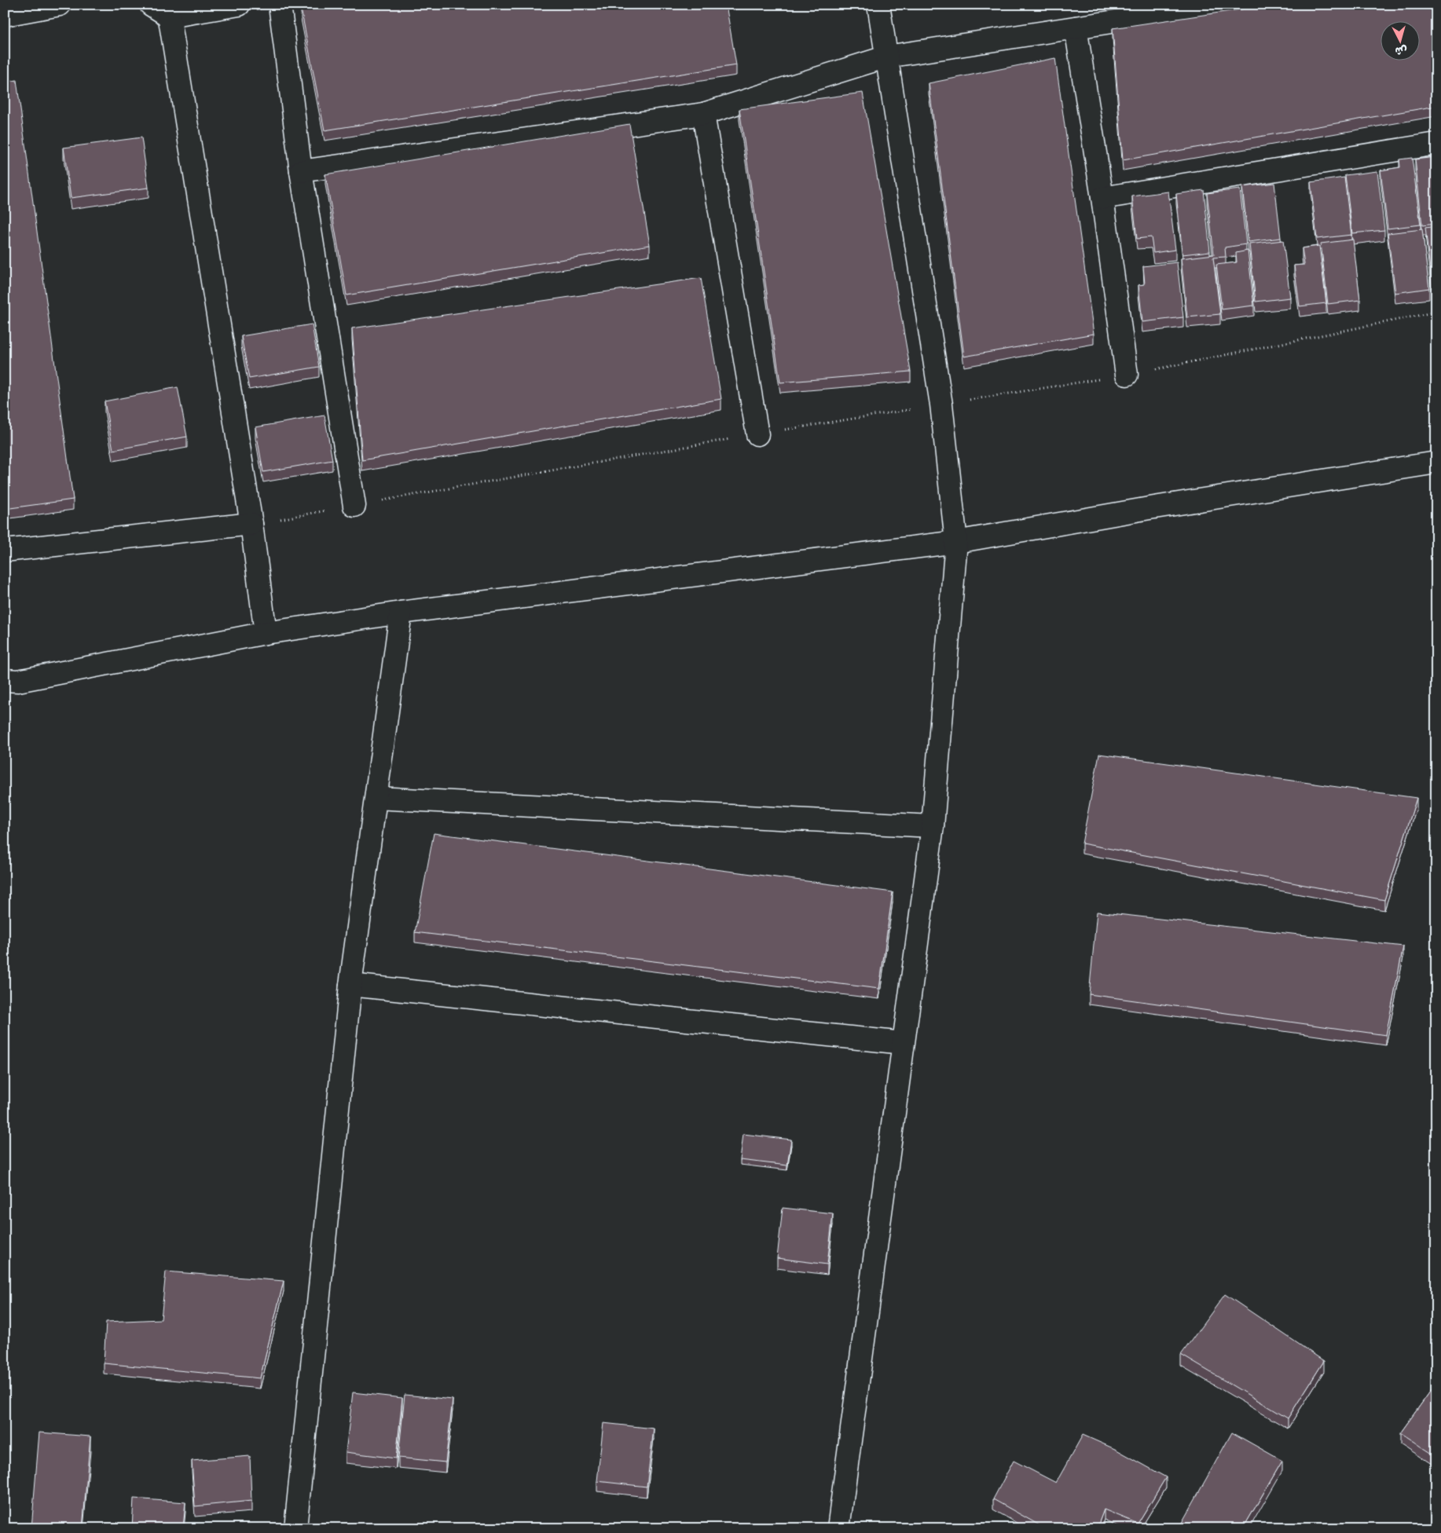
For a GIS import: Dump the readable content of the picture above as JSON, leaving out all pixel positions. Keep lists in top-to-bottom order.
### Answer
{
  "north": "bottom"
}
